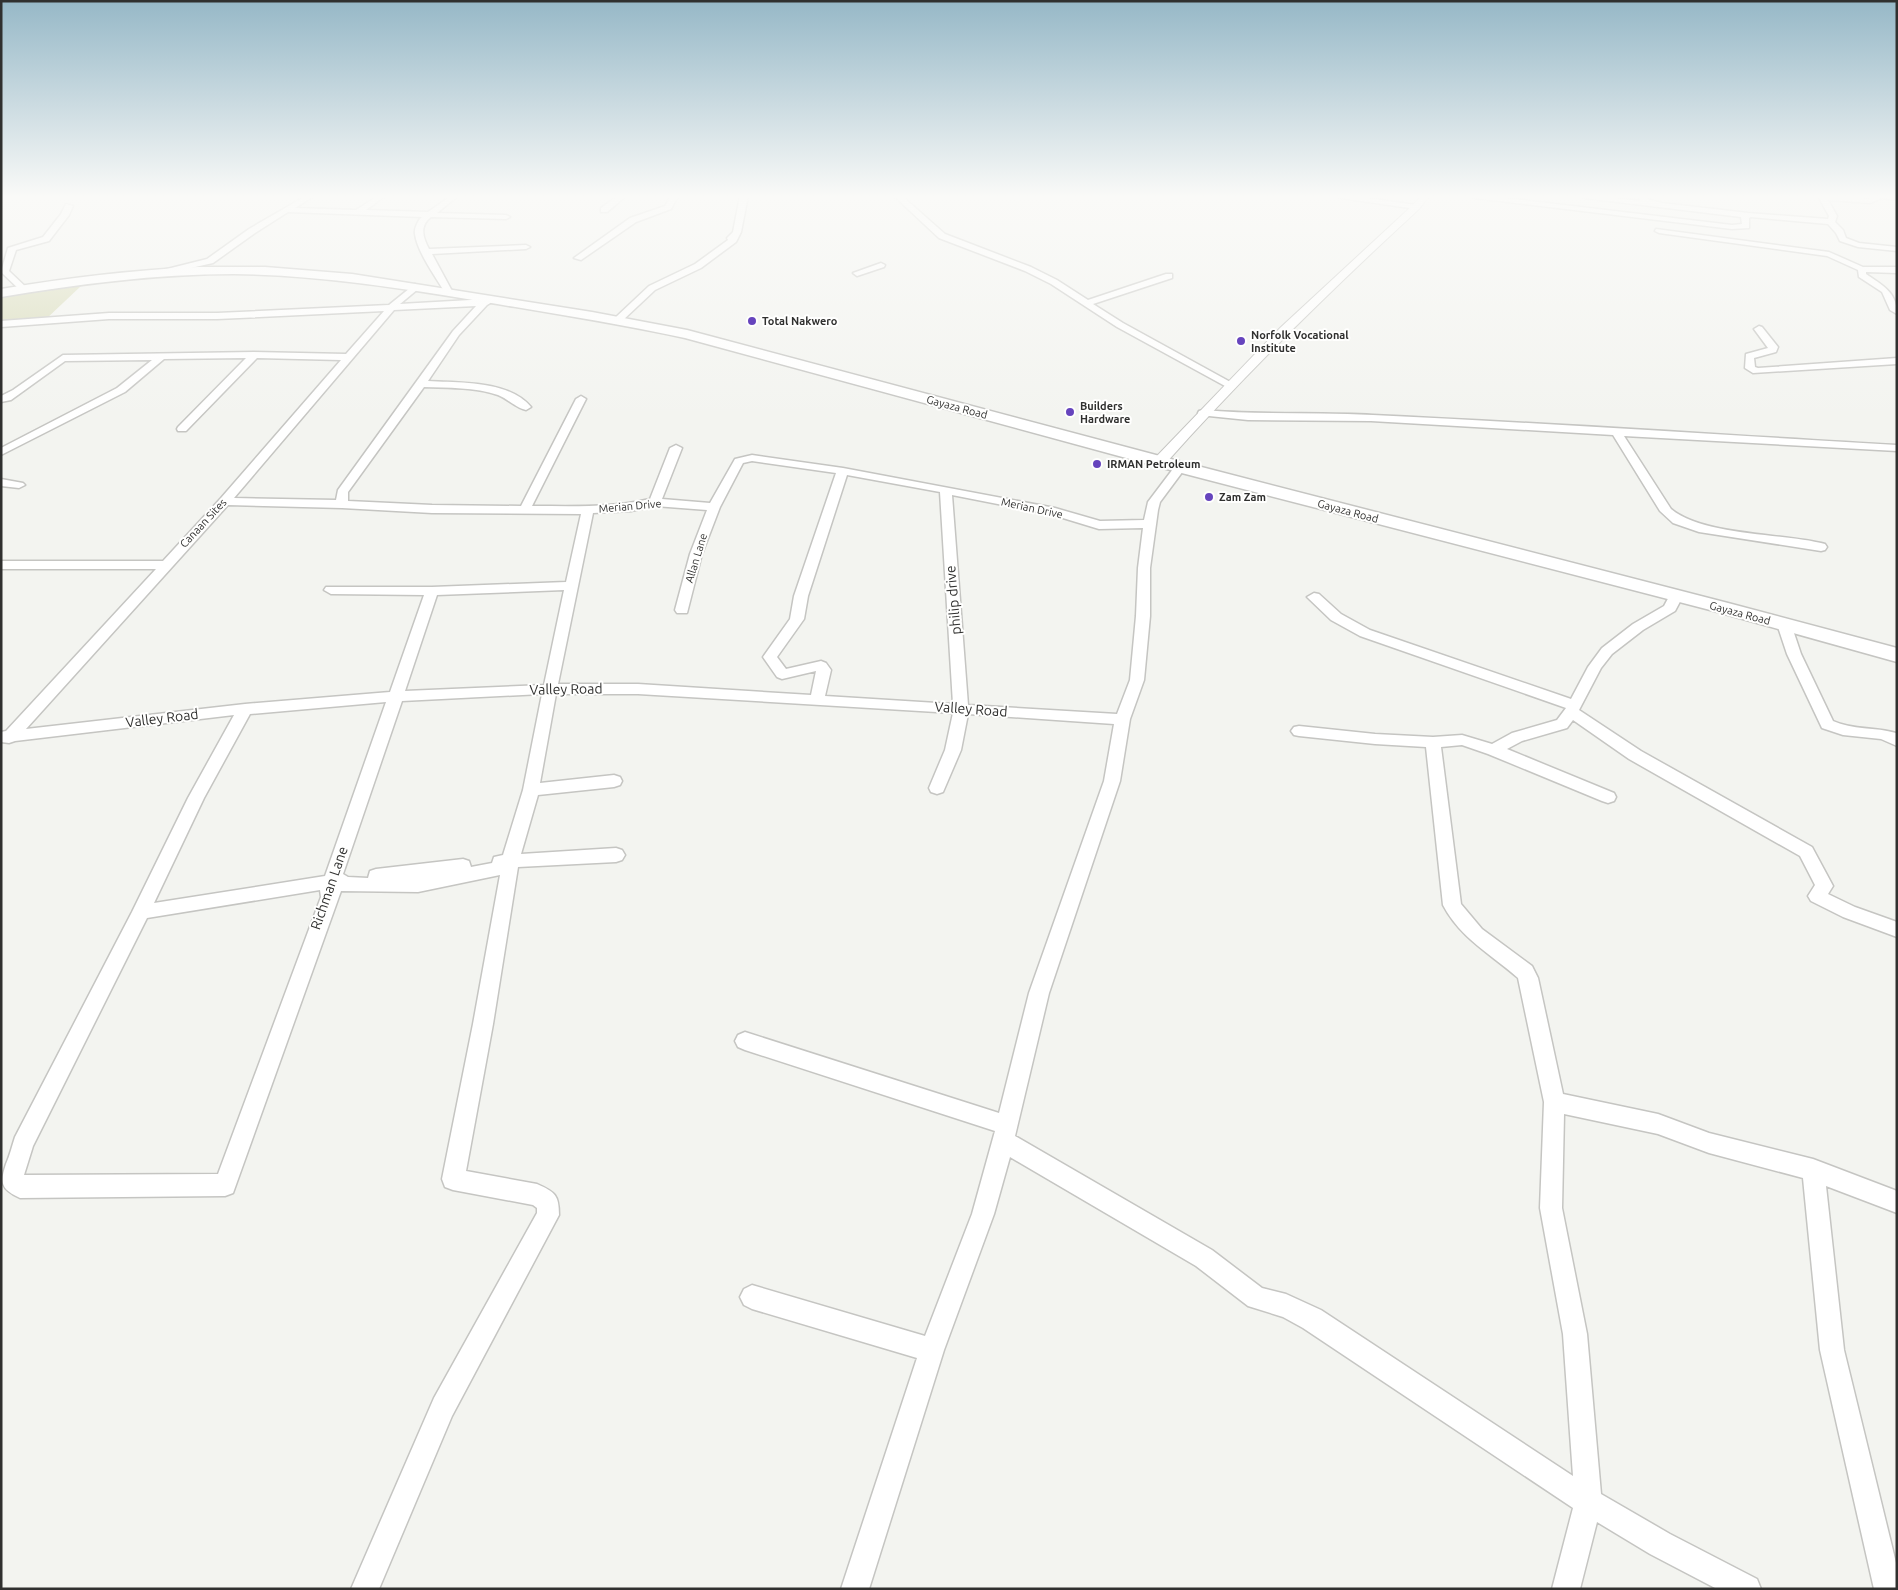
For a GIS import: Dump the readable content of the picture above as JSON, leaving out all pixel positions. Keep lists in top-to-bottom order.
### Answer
{
  "streets": {
    "main road": ["Gayaza Road"],
    "street": [
      "Merian Drive",
      "Canaan Sites",
      "Allan Lane",
      "philip drive",
      "Valley Road",
      "Richman Lane"
    ]
  },
  "crossings": [
    ["Merian Drive", "Canaan Sites"],
    ["Merian Drive", "Allan Lane"],
    ["Merian Drive", "philip drive"],
    ["Canaan Sites", "Valley Road"],
    ["philip drive", "Valley Road"],
    ["Valley Road", "Richman Lane"]
  ],
  "places": [
    "Total Nakwero",
    "Norfolk Vocational Institute",
    "Builders Hardware",
    "IRMAN Petroleum",
    "Zam Zam"
  ]
}
